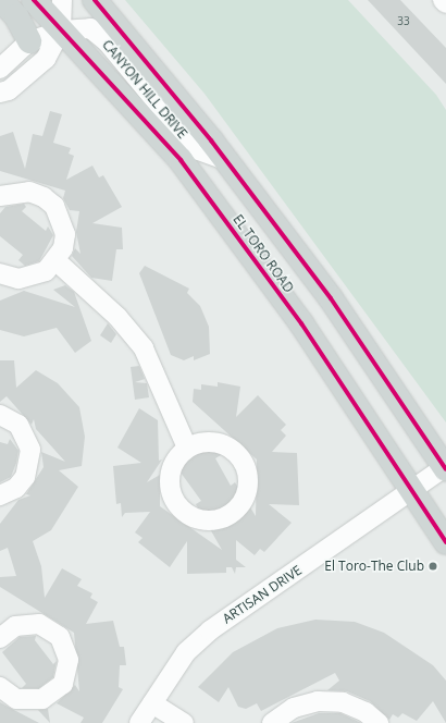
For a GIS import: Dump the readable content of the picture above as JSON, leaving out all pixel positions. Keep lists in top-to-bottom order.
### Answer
{
  "streets": {
    "main road": ["EL TORO ROAD"],
    "street": ["CANYON HILL DRIVE", "ARTISAN DRIVE"]
  },
  "crossings": [
    ["CANYON HILL DRIVE", "EL TORO ROAD"],
    ["EL TORO ROAD", "ARTISAN DRIVE"]
  ],
  "places": ["El Toro-The Club"],
  "house_numbers": ["33"]
}
